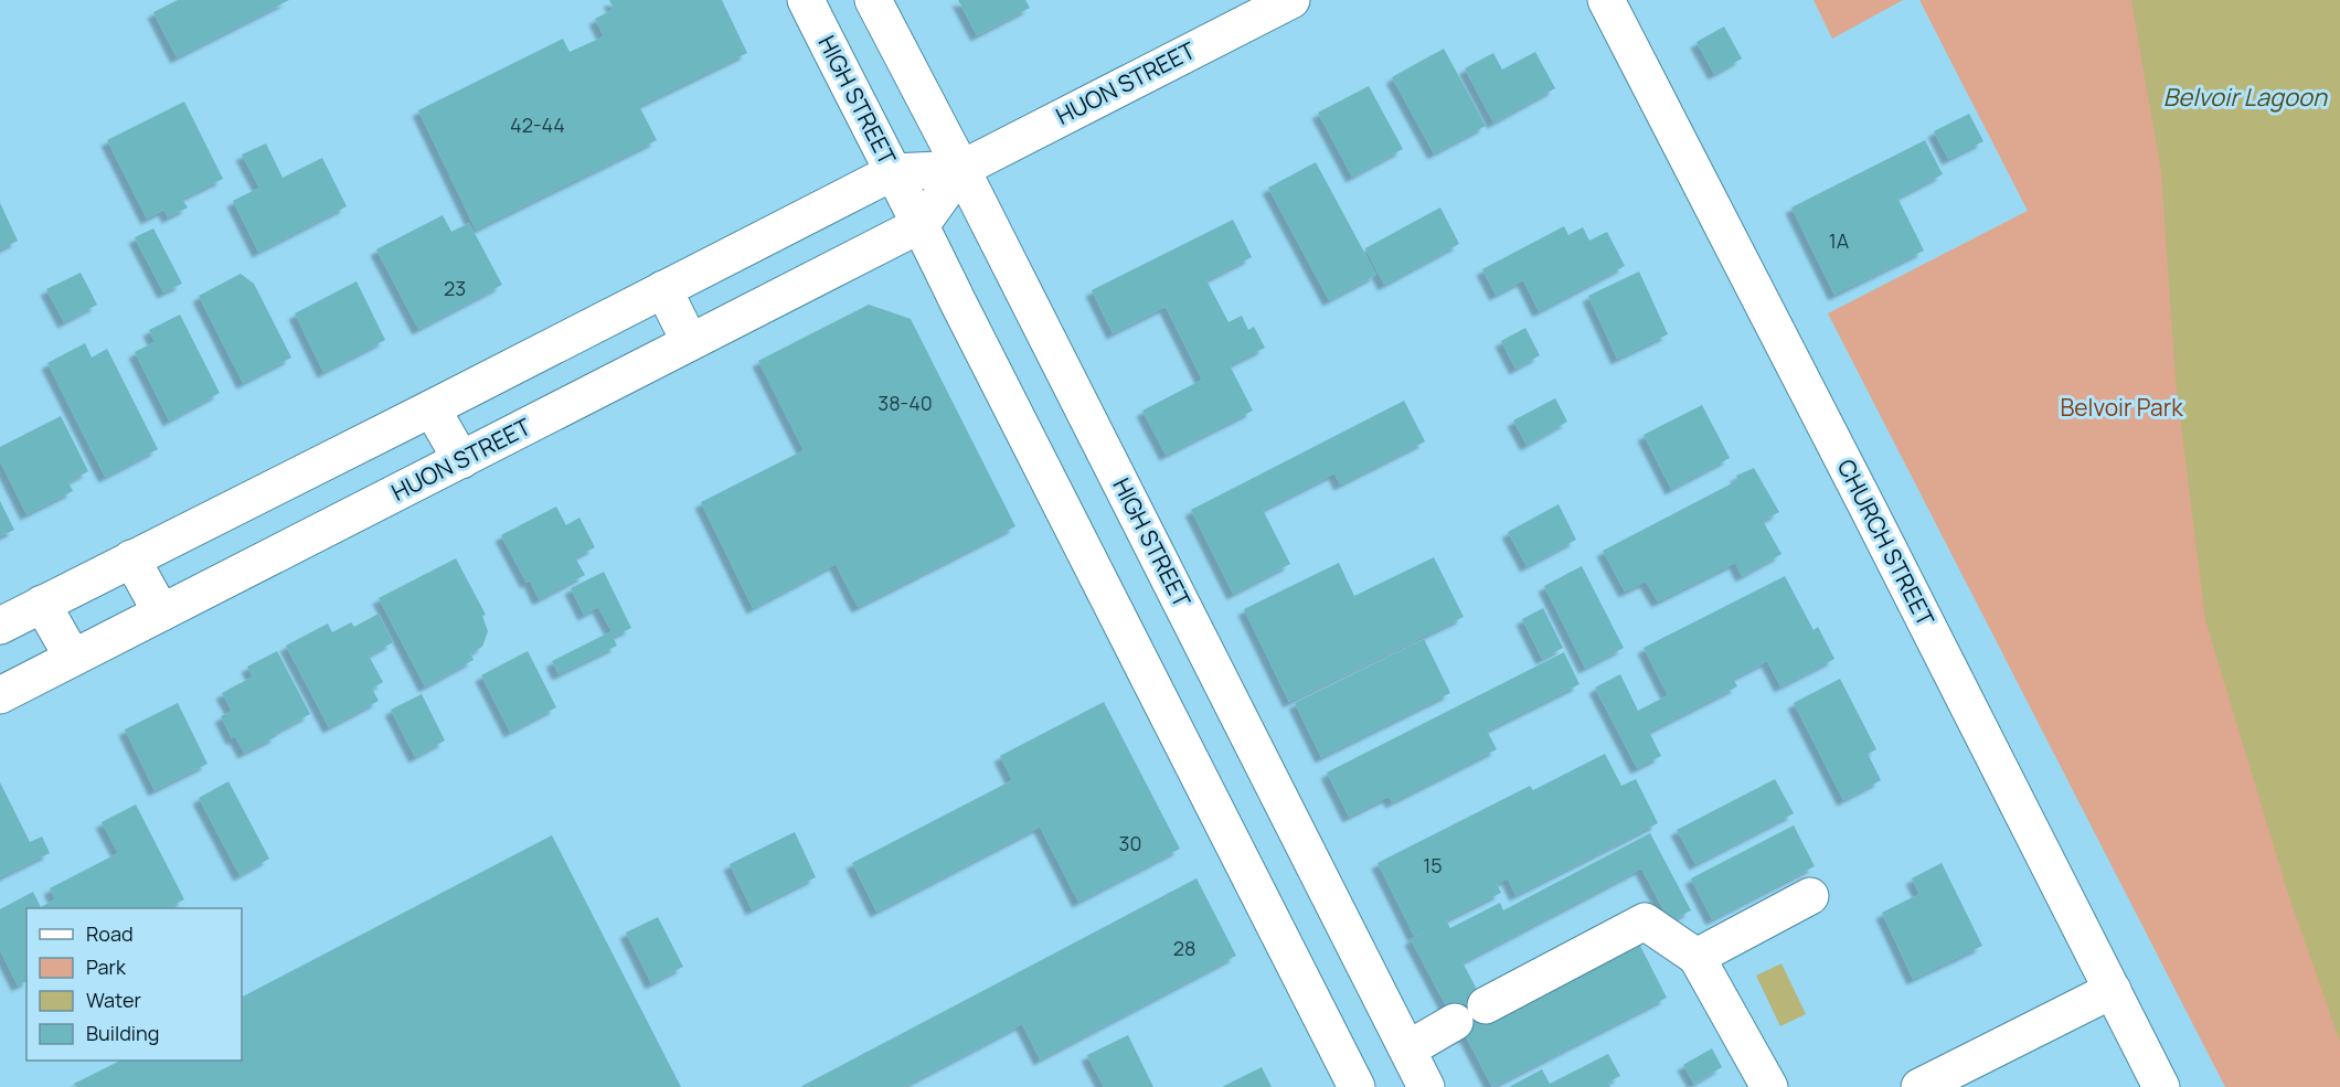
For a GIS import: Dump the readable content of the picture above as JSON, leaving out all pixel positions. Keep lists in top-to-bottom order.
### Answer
{
  "streets": {
    "street": ["HUON STREET", "HIGH STREET", "CHURCH STREET"]
  },
  "crossings": [
    ["HUON STREET", "HIGH STREET"]
  ],
  "water": ["Belvoir Lagoon"],
  "parks": ["Belvoir Park"],
  "house_numbers": [
    "42-44",
    "1A",
    "23",
    "38-40",
    "30",
    "15",
    "28"
  ],
  "legend": [
    "Road",
    "Park",
    "Water",
    "Building"
  ]
}
